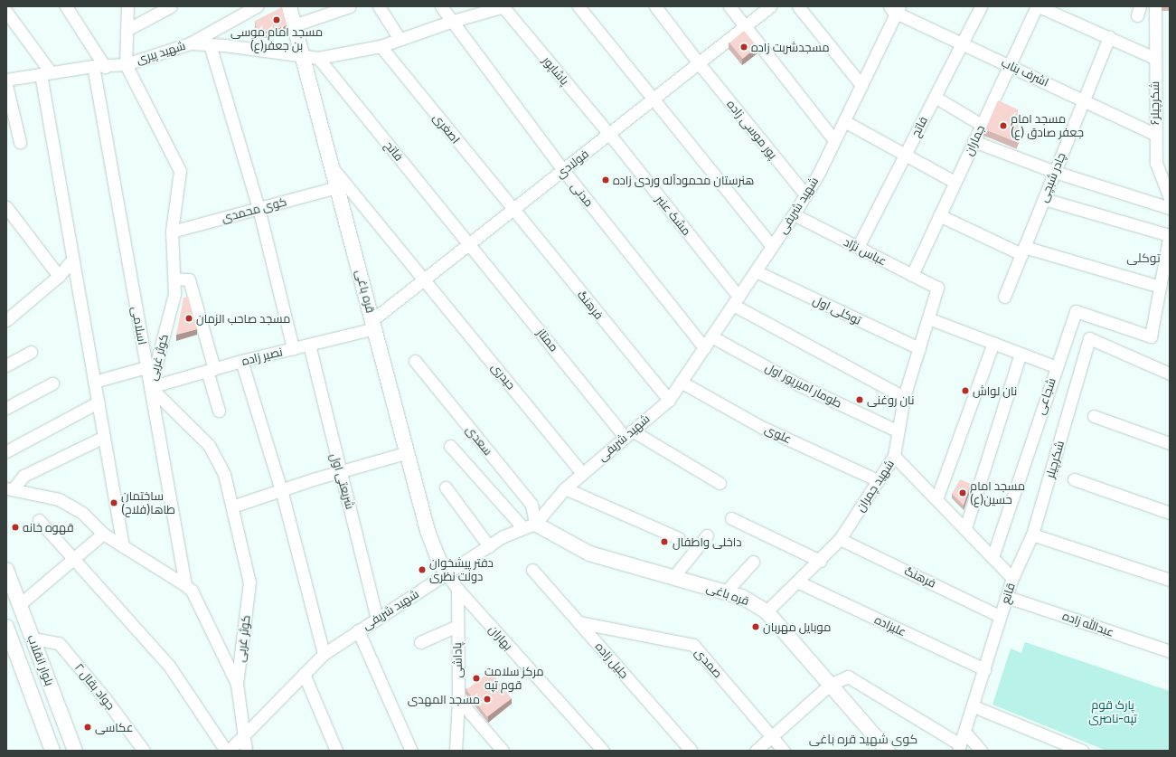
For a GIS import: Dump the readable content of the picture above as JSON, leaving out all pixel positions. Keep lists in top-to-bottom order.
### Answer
{
  "streets": {
    "main road": ["قره باغی", "بلوار انقلاب"],
    "street": [
      "شهید پیری",
      "پاشاپور",
      "اشرف بناب",
      "شکرچیلر۶",
      "فاتح",
      "اصغری",
      "پور موسی زاده",
      "جماران",
      "فولادی",
      "چادر شبچی",
      "مدنی",
      "شهید شریفى",
      "کوی محمدی",
      "مشک عنبر",
      "عباس نژاد",
      "فرهنگ",
      "توکلی اول",
      "اسلامی",
      "ممتاز",
      "نصیر زاده",
      "کوثر غربی",
      "حیدری",
      "طومار امیرپور اول",
      "شجاعی",
      "علوی",
      "سعدی",
      "شکرچیلر",
      "شریعتی اول",
      "شهید چمران",
      "قانع",
      "عبدالله زاده",
      "علیزاده",
      "بهاران",
      "پاداشی",
      "جلیل زاده",
      "صمدی",
      "جواد بقال ۲"
    ]
  },
  "crossings": [
    ["شهید پیری", "پاشاپور"],
    ["شهید پیری", "فاتح"],
    ["شهید پیری", "اصغری"],
    ["شهید پیری", "مدنی"],
    ["شهید پیری", "قره باغی"],
    ["شهید پیری", "اسلامی"],
    ["شهید پیری", "کوثر غربی"],
    ["پاشاپور", "فولادی"],
    ["پاشاپور", "مشک عنبر"],
    ["اشرف بناب", "شکرچیلر۶"],
    ["اشرف بناب", "فاتح"],
    ["اشرف بناب", "جماران"],
    ["اشرف بناب", "چادر شبچی"],
    ["اشرف بناب", "شهید شریفى"],
    ["فاتح", "فولادی"],
    ["فاتح", "عباس نژاد"],
    ["فاتح", "ممتاز"],
    ["اصغری", "فولادی"],
    ["اصغری", "فرهنگ"],
    ["پور موسی زاده", "فولادی"],
    ["پور موسی زاده", "شهید شریفى"],
    ["جماران", "عباس نژاد"],
    ["فولادی", "مدنی"],
    ["فولادی", "مشک عنبر"],
    ["فولادی", "قره باغی"],
    ["فولادی", "فرهنگ"],
    ["فولادی", "ممتاز"],
    ["فولادی", "نصیر زاده"],
    ["فولادی", "حیدری"],
    ["مدنی", "شهید شریفى"],
    ["شهید شریفى", "مشک عنبر"],
    ["شهید شریفى", "عباس نژاد"],
    ["شهید شریفى", "قره باغی"],
    ["شهید شریفى", "فرهنگ"],
    ["شهید شریفى", "توکلی اول"],
    ["شهید شریفى", "ممتاز"],
    ["شهید شریفى", "کوثر غربی"],
    ["شهید شریفى", "حیدری"],
    ["شهید شریفى", "طومار امیرپور اول"],
    ["شهید شریفى", "علوی"],
    ["شهید شریفى", "سعدی"],
    ["شهید شریفى", "شریعتی اول"],
    ["کوی محمدی", "قره باغی"],
    ["کوی محمدی", "کوثر غربی"],
    ["عباس نژاد", "شهید چمران"],
    ["قره باغی", "نصیر زاده"],
    ["قره باغی", "حیدری"],
    ["قره باغی", "سعدی"],
    ["قره باغی", "شهید چمران"],
    ["فرهنگ", "شهید چمران"],
    ["فرهنگ", "قانع"],
    ["توکلی اول", "شهید چمران"],
    ["اسلامی", "نصیر زاده"],
    ["اسلامی", "کوثر غربی"],
    ["نصیر زاده", "کوثر غربی"],
    ["نصیر زاده", "شریعتی اول"],
    ["طومار امیرپور اول", "شهید چمران"],
    ["شجاعی", "قانع"],
    ["علوی", "شهید چمران"],
    ["شکرچیلر", "قانع"],
    ["شهید چمران", "قانع"],
    ["شهید چمران", "علیزاده"],
    ["قانع", "عبدالله زاده"],
    ["قانع", "علیزاده"],
    ["بهاران", "پاداشی"],
    ["بلوار انقلاب", "جواد بقال ۲"],
    ["جلیل زاده", "صمدی"]
  ],
  "districts": ["توکلی", "کوی شهید قره باغی"],
  "parks": ["پارک قوم تپه-ناصری"],
  "places": [
    "مسجد امام موسی بن جعفر(ع)",
    "مسجدشربت زاده",
    "مسجد امام جعفر صادق (ع)",
    "هنرستان محمودآله وردی زاده",
    "مسجد صاحب الزمان",
    "نان لواش",
    "نان روغنی",
    "مسجد امام حسین(ع)",
    "ساختمان طاها(فلاح)",
    "قهوه خانه",
    "داخلی واطفال",
    "دفتر پیشخوان دولت نظری",
    "موبایل مهربان",
    "مرکز سلامت قوم تپه",
    "مسجد المهدی",
    "عکاسی"
  ]
}
